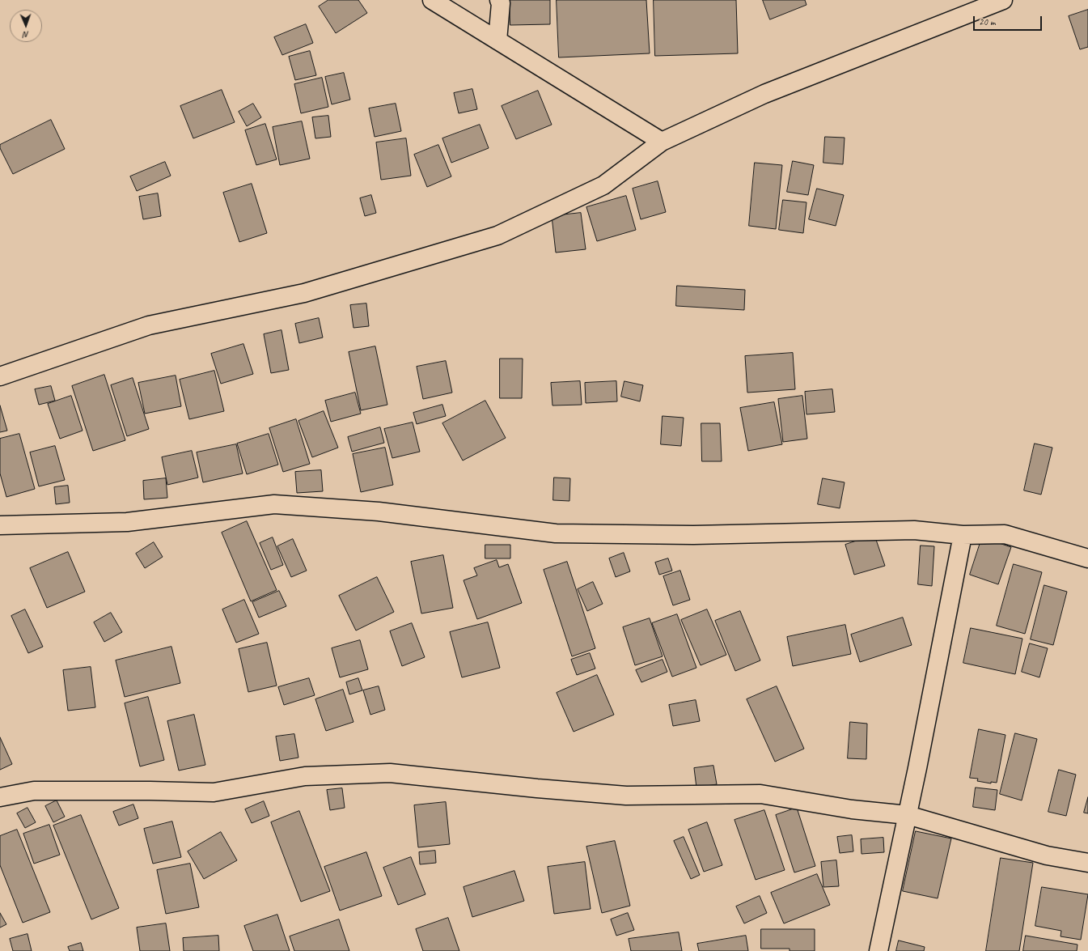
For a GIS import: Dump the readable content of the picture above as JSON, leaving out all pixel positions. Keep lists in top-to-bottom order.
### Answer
{
  "scale_bar": "20 m",
  "north": "bottom"
}
